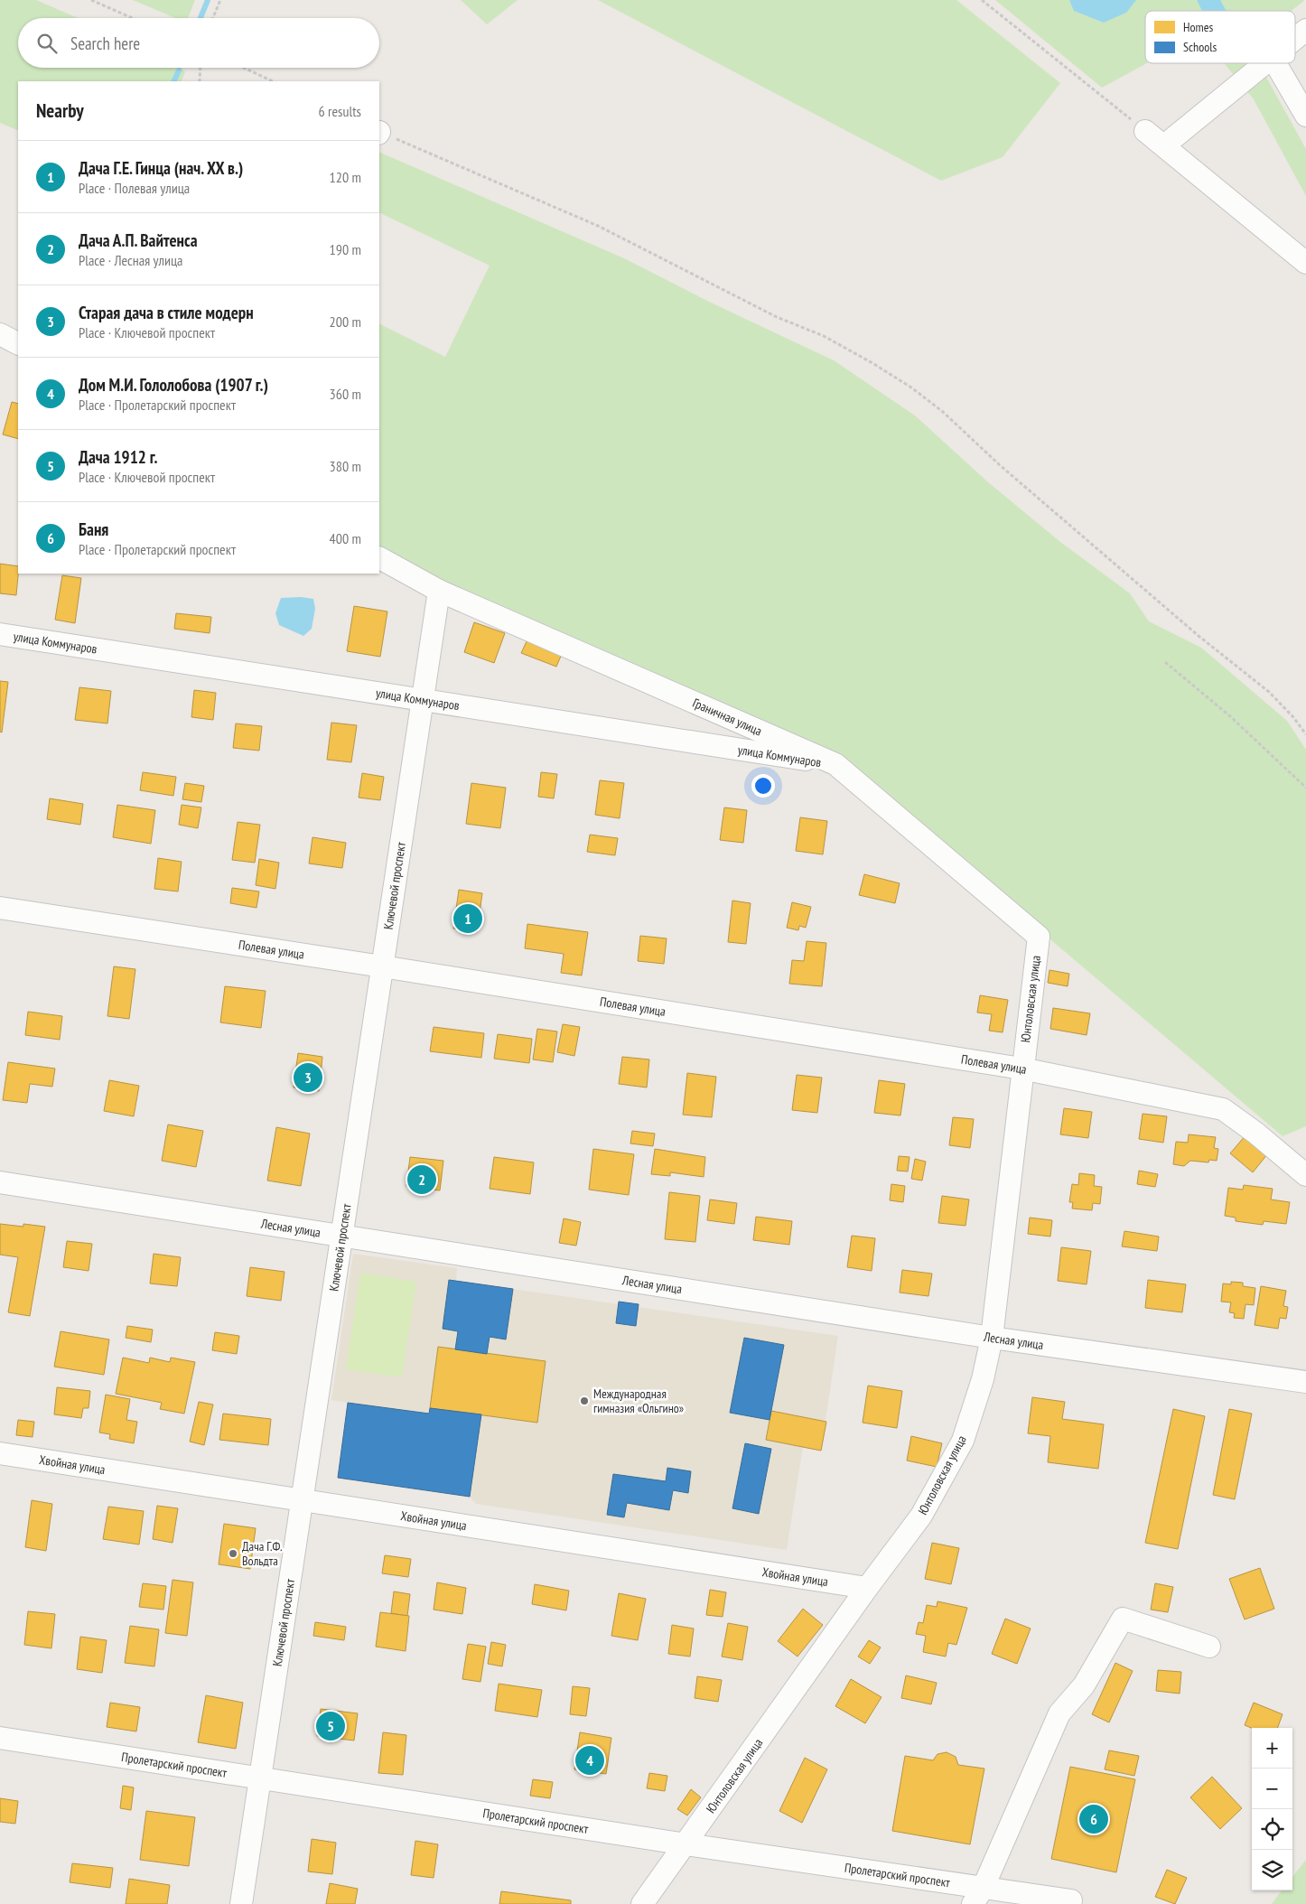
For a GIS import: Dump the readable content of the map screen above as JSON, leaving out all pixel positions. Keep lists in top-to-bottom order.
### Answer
{
  "streets": {
    "street": [
      "улица Коммунаров",
      "Граничная улица",
      "Ключевой проспект",
      "Полевая улица",
      "Юнтоловская улица",
      "Лесная улица",
      "Хвойная улица",
      "Пролетарский проспект"
    ]
  },
  "crossings": [
    ["улица Коммунаров", "Граничная улица"],
    ["улица Коммунаров", "Ключевой проспект"],
    ["Граничная улица", "Ключевой проспект"],
    ["Граничная улица", "Юнтоловская улица"],
    ["Ключевой проспект", "Полевая улица"],
    ["Ключевой проспект", "Лесная улица"],
    ["Ключевой проспект", "Хвойная улица"],
    ["Ключевой проспект", "Пролетарский проспект"],
    ["Полевая улица", "Юнтоловская улица"],
    ["Юнтоловская улица", "Лесная улица"],
    ["Юнтоловская улица", "Хвойная улица"],
    ["Юнтоловская улица", "Пролетарский проспект"]
  ],
  "places": ["Международная гимназия «Ольгино»", "Дача Г.Ф. Вольдта"],
  "legend": ["Homes", "Schools"],
  "page": {
    "search": "Search here",
    "heading": ["Nearby", "6 results"],
    "list": [
      {
        "mark": "1",
        "name": "Дача Г.Е. Гинца (нач. XX в.)",
        "note": "Place · Полевая улица",
        "value": "120 m"
      },
      {
        "mark": "2",
        "name": "Дача А.П. Вайтенса",
        "note": "Place · Лесная улица",
        "value": "190 m"
      },
      {
        "mark": "3",
        "name": "Старая дача в стиле модерн",
        "note": "Place · Ключевой проспект",
        "value": "200 m"
      },
      {
        "mark": "4",
        "name": "Дом М.И. Гололобова (1907 г.)",
        "note": "Place · Пролетарский проспект",
        "value": "360 m"
      },
      {
        "mark": "5",
        "name": "Дача 1912 г.",
        "note": "Place · Ключевой проспект",
        "value": "380 m"
      },
      {
        "mark": "6",
        "name": "Баня",
        "note": "Place · Пролетарский проспект",
        "value": "400 m"
      }
    ],
    "pins": [
      "1",
      "3",
      "2",
      "5",
      "4",
      "6"
    ],
    "map_buttons": ["+", "−"]
  }
}
